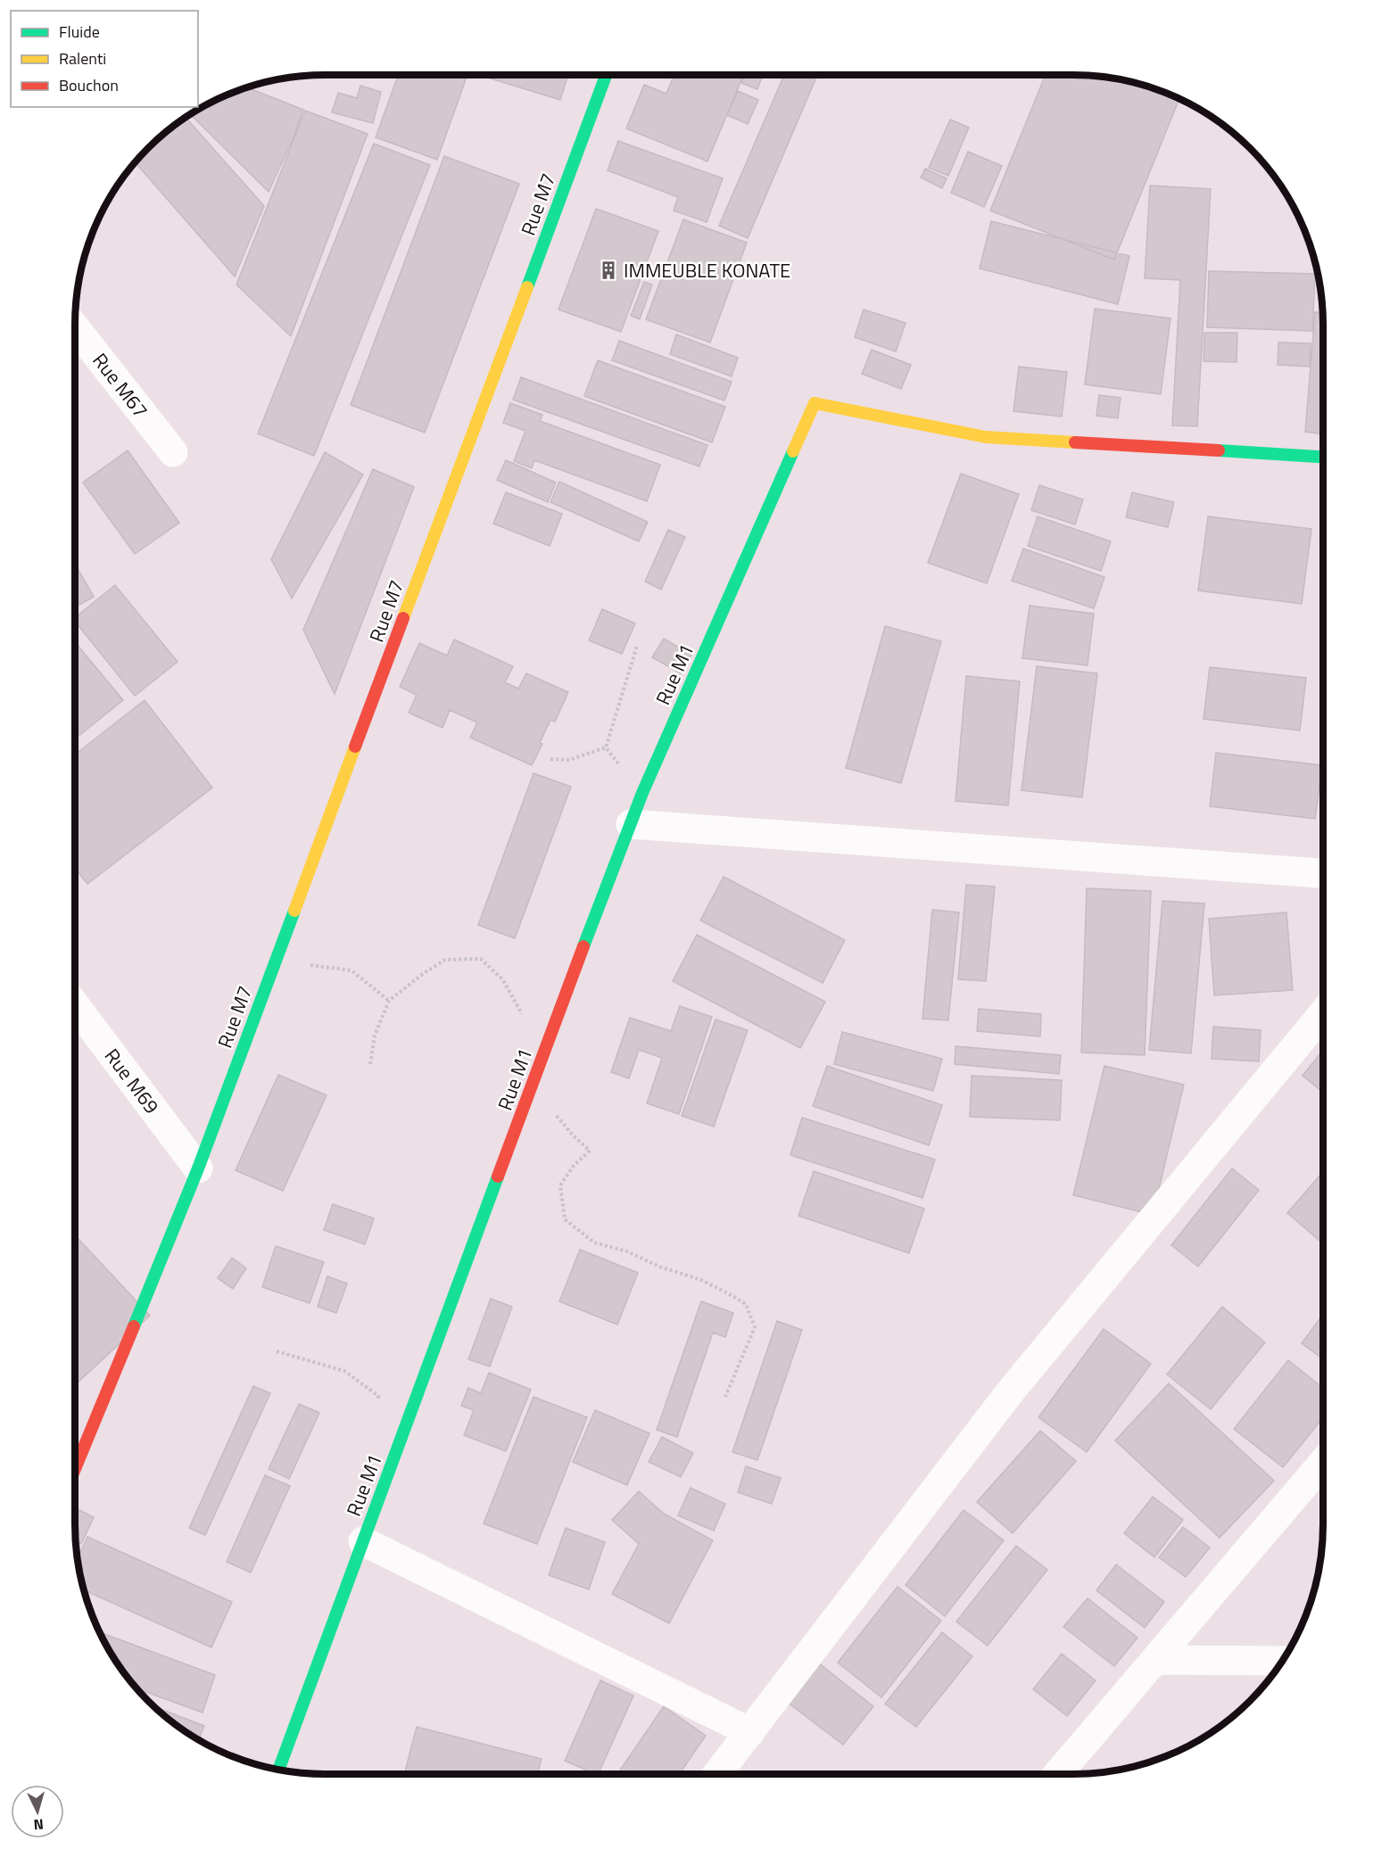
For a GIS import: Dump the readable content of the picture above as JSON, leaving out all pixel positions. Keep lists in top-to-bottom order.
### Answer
{
  "streets": {
    "street": [
      "Rue M7",
      "Rue M67",
      "Rue M1",
      "Rue M69"
    ]
  },
  "crossings": [
    ["Rue M7", "Rue M69"]
  ],
  "places": {
    "building": ["IMMEUBLE KONATE"]
  },
  "legend": ["Fluide", "Ralenti", "Bouchon"],
  "north": "bottom"
}
